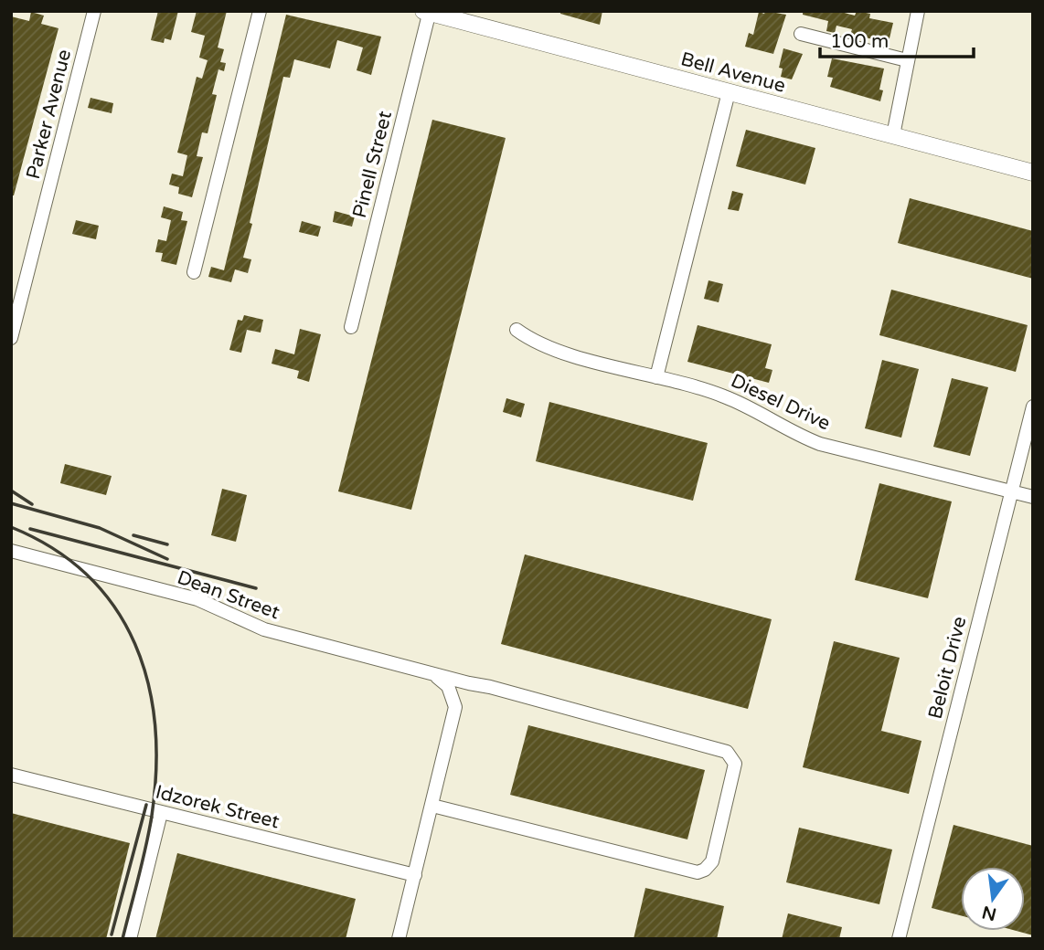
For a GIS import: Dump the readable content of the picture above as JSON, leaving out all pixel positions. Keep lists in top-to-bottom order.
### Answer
{
  "streets": {
    "main road": ["Bell Avenue"],
    "street": [
      "Parker Avenue",
      "Pinell Street",
      "Diesel Drive",
      "Dean Street",
      "Beloit Drive",
      "Idzorek Street"
    ]
  },
  "crossings": [
    ["Bell Avenue", "Pinell Street"],
    ["Diesel Drive", "Beloit Drive"]
  ],
  "scale_bar": "100 m",
  "north": "bottom"
}
